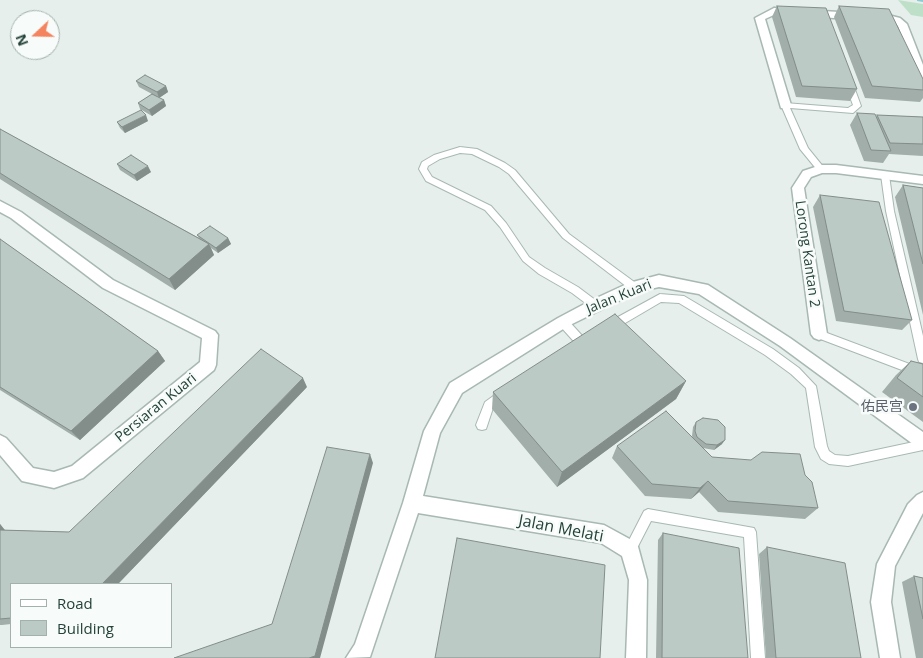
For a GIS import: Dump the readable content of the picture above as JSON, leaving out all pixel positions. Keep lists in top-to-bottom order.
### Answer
{
  "streets": {
    "street": [
      "Lorong Kantan 2",
      "Jalan Kuari",
      "Persiaran Kuari",
      "Jalan Melati"
    ]
  },
  "crossings": [
    ["Jalan Kuari", "Jalan Melati"]
  ],
  "places": ["佑民宫"],
  "legend": ["Road", "Building"],
  "north": "left"
}
